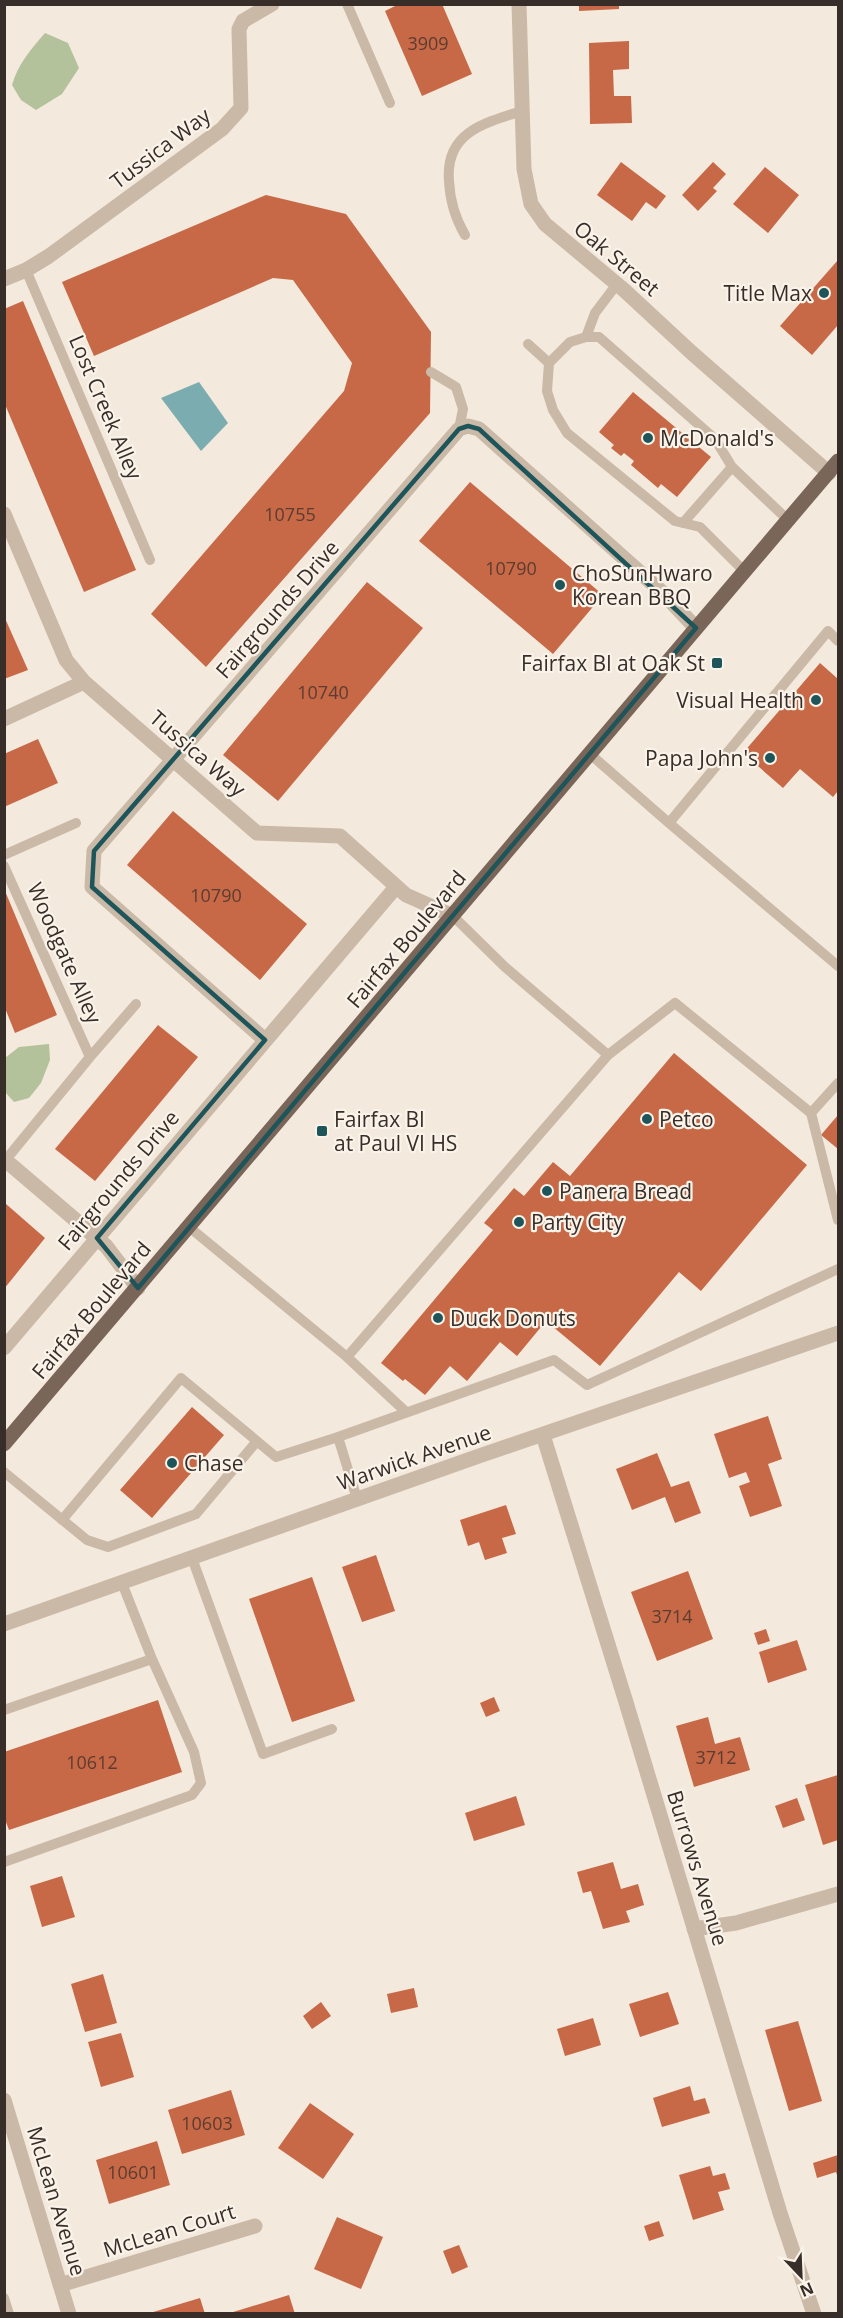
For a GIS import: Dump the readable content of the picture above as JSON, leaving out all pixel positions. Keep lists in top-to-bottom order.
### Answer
{
  "streets": {
    "main road": ["Fairfax Boulevard"],
    "street": [
      "Tussica Way",
      "Oak Street",
      "Fairgrounds Drive",
      "Warwick Avenue",
      "Burrows Avenue",
      "McLean Avenue",
      "McLean Court"
    ],
    "lane": ["Lost Creek Alley", "Woodgate Alley"]
  },
  "crossings": [
    ["Tussica Way", "Lost Creek Alley"],
    ["Tussica Way", "Fairgrounds Drive"],
    ["Tussica Way", "Fairfax Boulevard"],
    ["Oak Street", "Fairfax Boulevard"],
    ["Warwick Avenue", "Burrows Avenue"],
    ["McLean Avenue", "McLean Court"]
  ],
  "places": {
    "other": [
      "Title Max",
      "McDonald's",
      "ChoSunHwaro Korean BBQ",
      "Visual Health",
      "Papa John's",
      "Petco",
      "Panera Bread",
      "Party City",
      "Duck Donuts",
      "Chase"
    ],
    "transit": ["Fairfax Bl at Oak St", "Fairfax Bl at Paul VI HS"]
  },
  "house_numbers": [
    "3909",
    "10755",
    "10790",
    "10740",
    "10790",
    "3714",
    "3712",
    "10612",
    "10603",
    "10601"
  ],
  "north": "bottom right"
}
